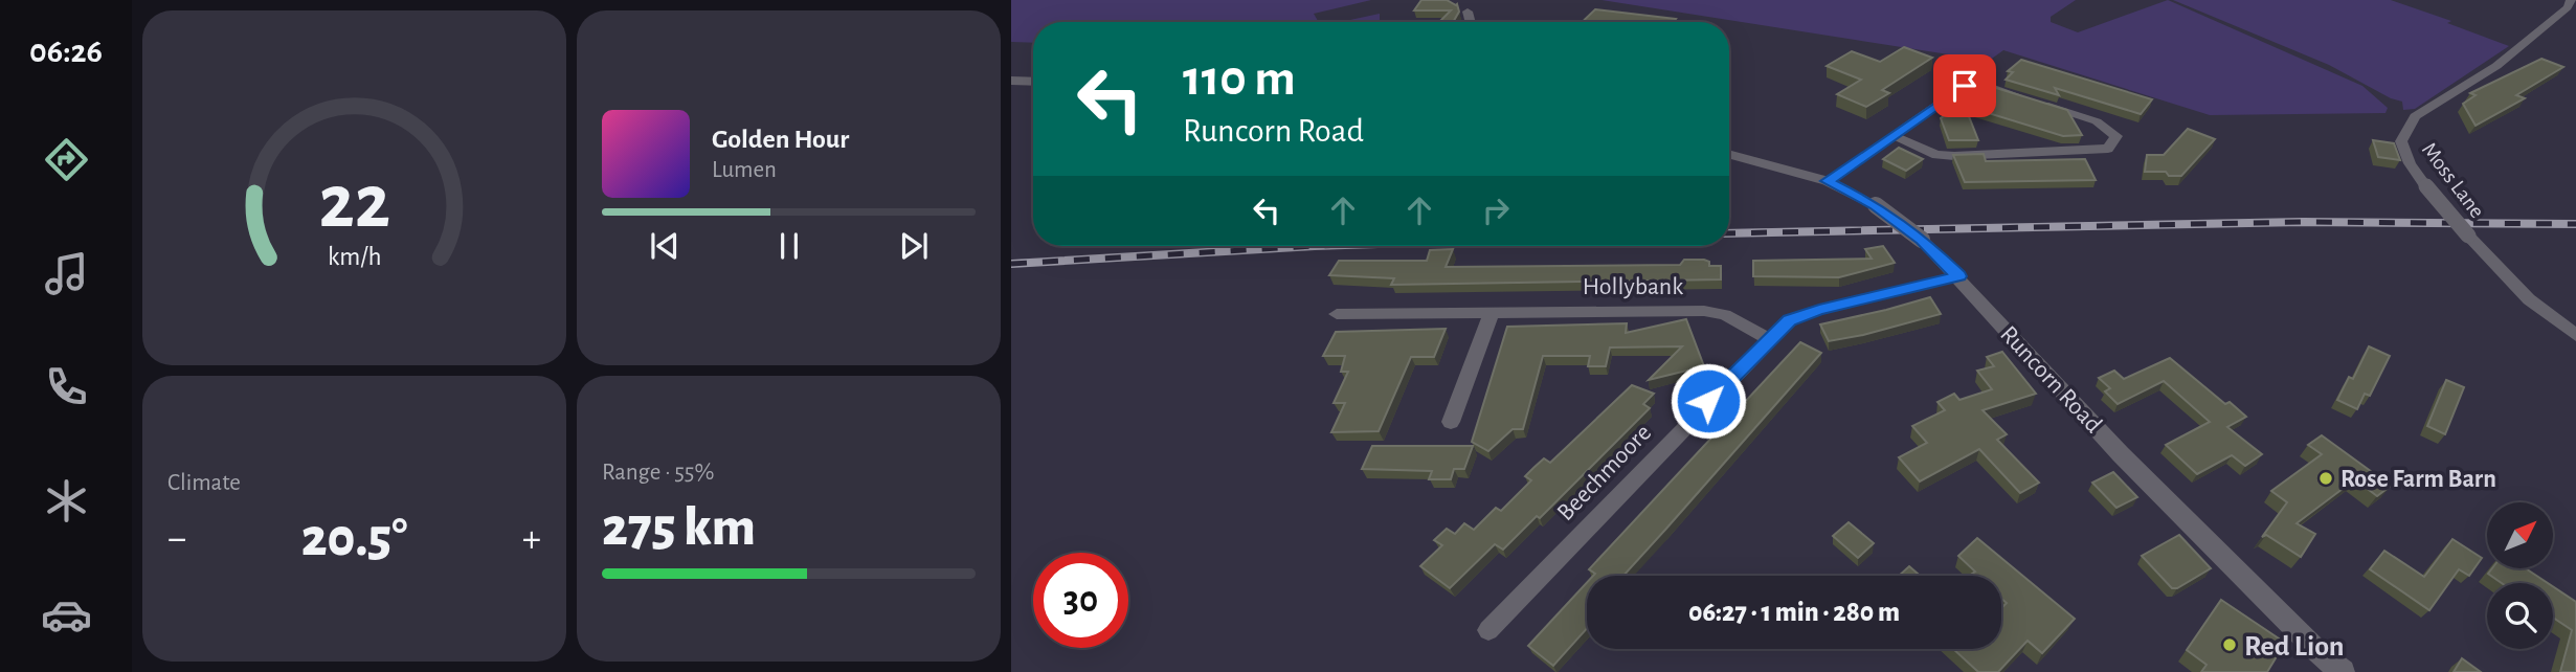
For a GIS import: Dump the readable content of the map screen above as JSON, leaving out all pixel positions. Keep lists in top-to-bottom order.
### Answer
{
  "streets": {
    "street": [
      "Moss Lane",
      "Hollybank",
      "Runcorn Road",
      "Beechmoore"
    ]
  },
  "crossings": [
    ["Hollybank", "Beechmoore"],
    ["Runcorn Road", "Beechmoore"]
  ],
  "places": ["Rose Farm Barn", "Red Lion"],
  "north": "top right",
  "page": {
    "tabs": "06:26",
    "turn": ["110 m", "Runcorn Road"],
    "song": ["Golden Hour", "Lumen"],
    "tile": [
      "Climate",
      ["Range · 55%", "275 km"]
    ],
    "heat": ["−", "20.5°", "+"],
    "limit": "30",
    "trip": "06:27 · 1 min · 280 m",
    "gauge": ["22", "km/h"]
  }
}
